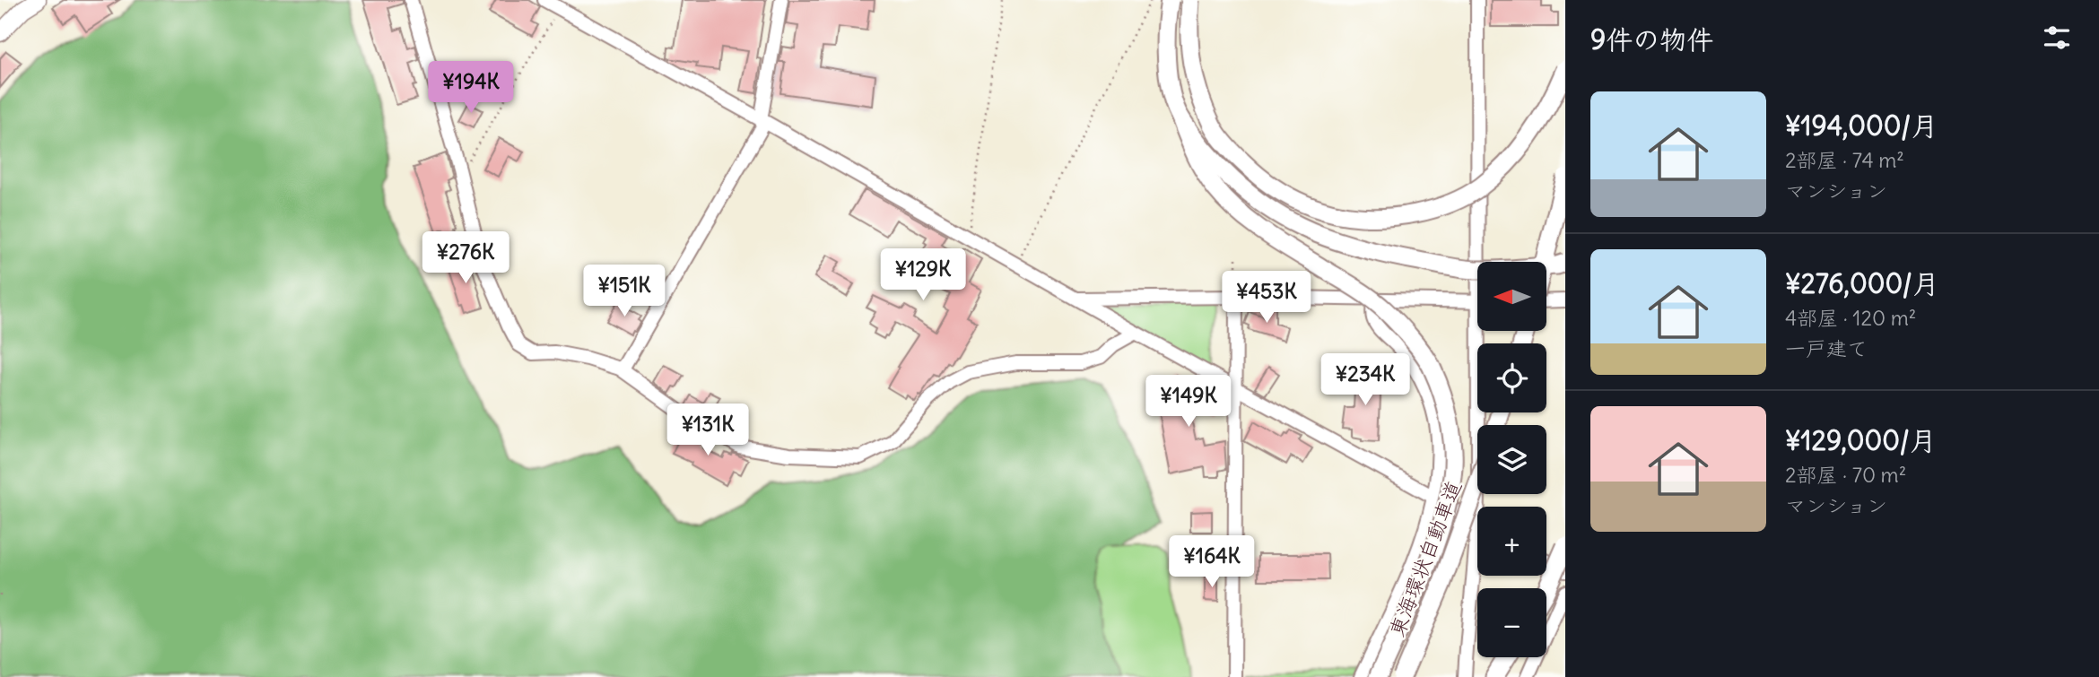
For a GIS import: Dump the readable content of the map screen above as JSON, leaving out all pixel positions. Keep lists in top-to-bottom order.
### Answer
{
  "streets": {
    "highway": ["東海環状自動車道"]
  },
  "north": "left",
  "page": {
    "heading": "9件の物件",
    "price": [
      "¥194K",
      "¥276K",
      "¥129K",
      "¥151K",
      "¥453K",
      "¥234K",
      "¥149K",
      "¥131K",
      "¥164K"
    ],
    "list": [
      {
        "name": "¥194,000/月",
        "note": "2部屋 · 74 m² · マンション"
      },
      {
        "name": "¥276,000/月",
        "note": "4部屋 · 120 m² · 一戸建て"
      },
      {
        "name": "¥129,000/月",
        "note": "2部屋 · 70 m² · マンション"
      }
    ],
    "map_buttons": ["+", "−"]
  }
}
